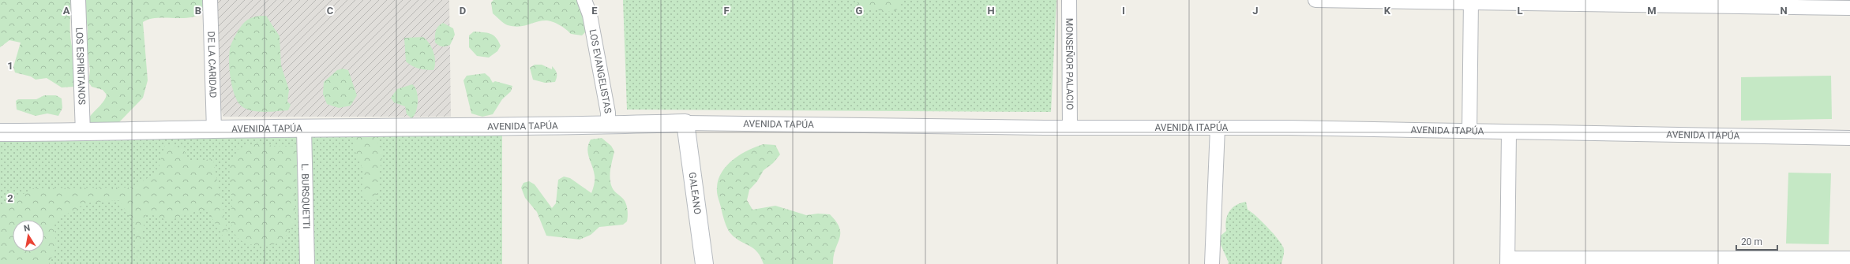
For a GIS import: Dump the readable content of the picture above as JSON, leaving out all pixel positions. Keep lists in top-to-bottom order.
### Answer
{
  "streets": {
    "street": [
      "MONSEÑOR PALACIO",
      "DE LA CARIDAD",
      "LOS ESPIRITANOS",
      "LOS EVANGELISTAS",
      "AVENIDA TAPÚA",
      "AVENIDA ITAPÚA",
      "GALEANO",
      "L. BURSQUETTI"
    ]
  },
  "crossings": [
    ["MONSEÑOR PALACIO", "AVENIDA ITAPÚA"],
    ["DE LA CARIDAD", "AVENIDA TAPÚA"],
    ["LOS ESPIRITANOS", "AVENIDA TAPÚA"],
    ["LOS EVANGELISTAS", "AVENIDA TAPÚA"],
    ["AVENIDA TAPÚA", "AVENIDA ITAPÚA"],
    ["AVENIDA TAPÚA", "GALEANO"],
    ["AVENIDA TAPÚA", "L. BURSQUETTI"]
  ],
  "scale_bar": "20 m",
  "north": "top",
  "grid": {
    "columns": [
      "A",
      "B",
      "C",
      "D",
      "E",
      "F",
      "G",
      "H",
      "I",
      "J",
      "K",
      "L",
      "M",
      "N"
    ],
    "rows": ["1", "2"]
  }
}
